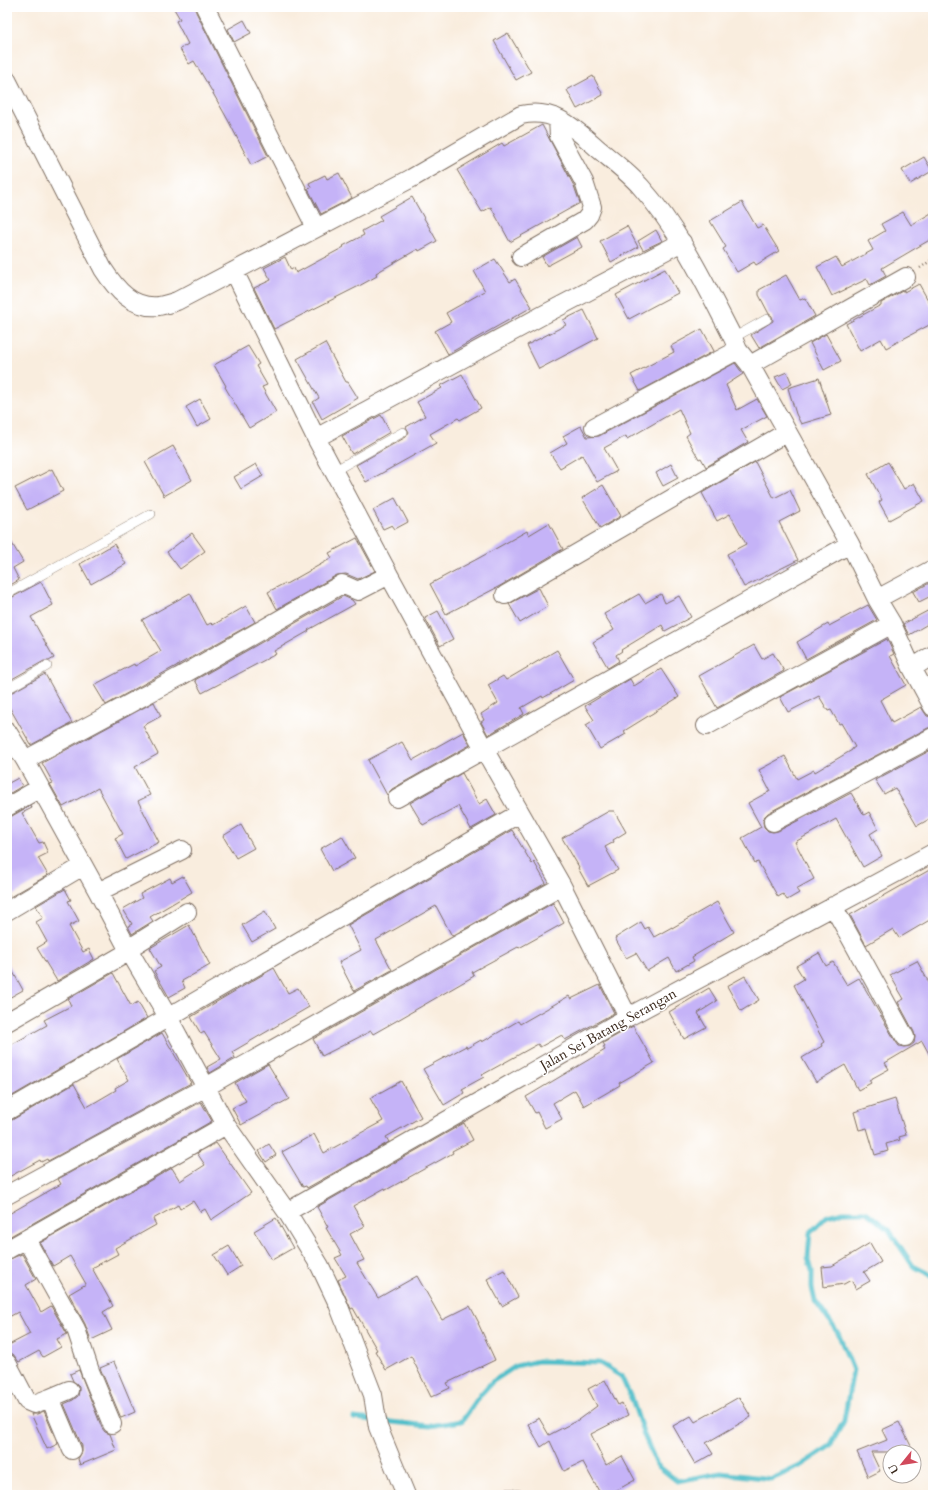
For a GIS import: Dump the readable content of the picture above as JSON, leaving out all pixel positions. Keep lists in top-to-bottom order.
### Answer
{
  "streets": {
    "street": ["Jalan Sei Batang Serangan"]
  },
  "north": "bottom left"
}
